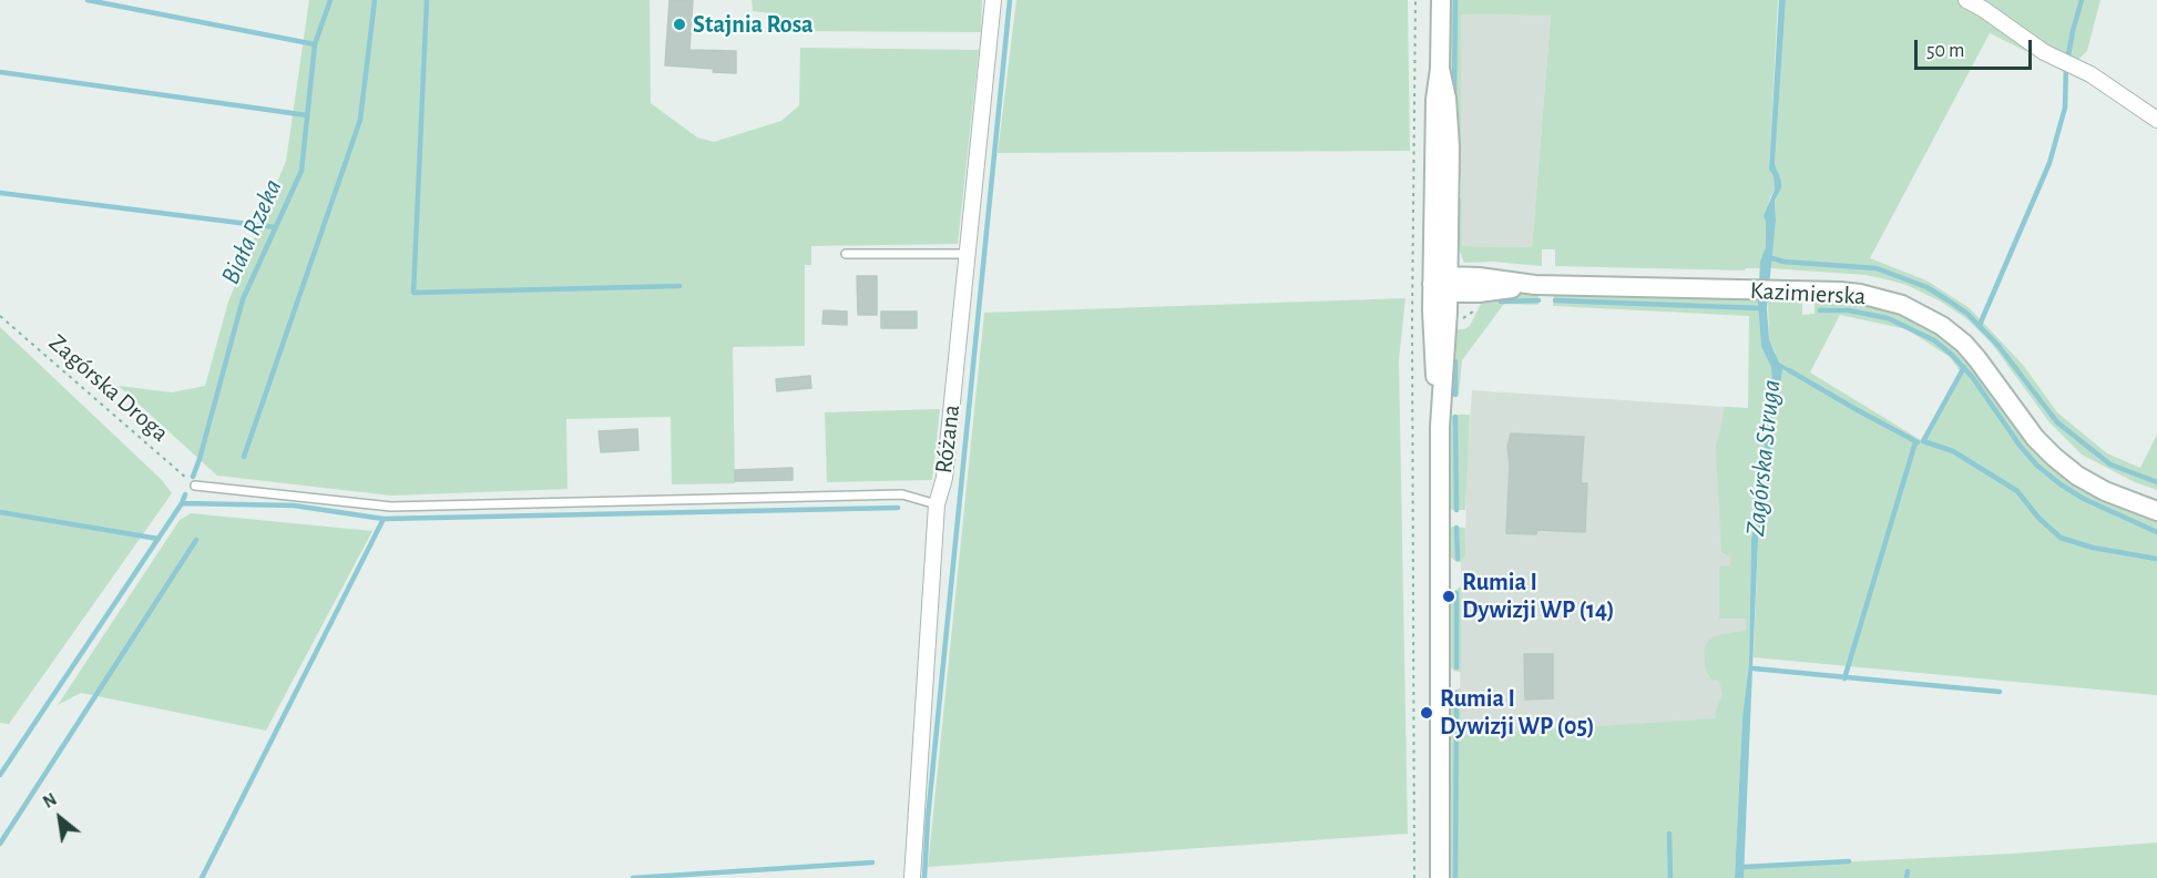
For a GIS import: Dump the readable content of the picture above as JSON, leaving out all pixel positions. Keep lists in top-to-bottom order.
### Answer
{
  "streets": {
    "street": ["Kazimierska", "Różana"],
    "path": ["Zagórska Droga"]
  },
  "water": ["Biała Rzeka", "Zagórska Struga"],
  "places": ["Stajnia Rosa", "Rumia I Dywizji WP (14)", "Rumia I Dywizji WP (05)"],
  "scale_bar": "50 m",
  "north": "top left"
}
